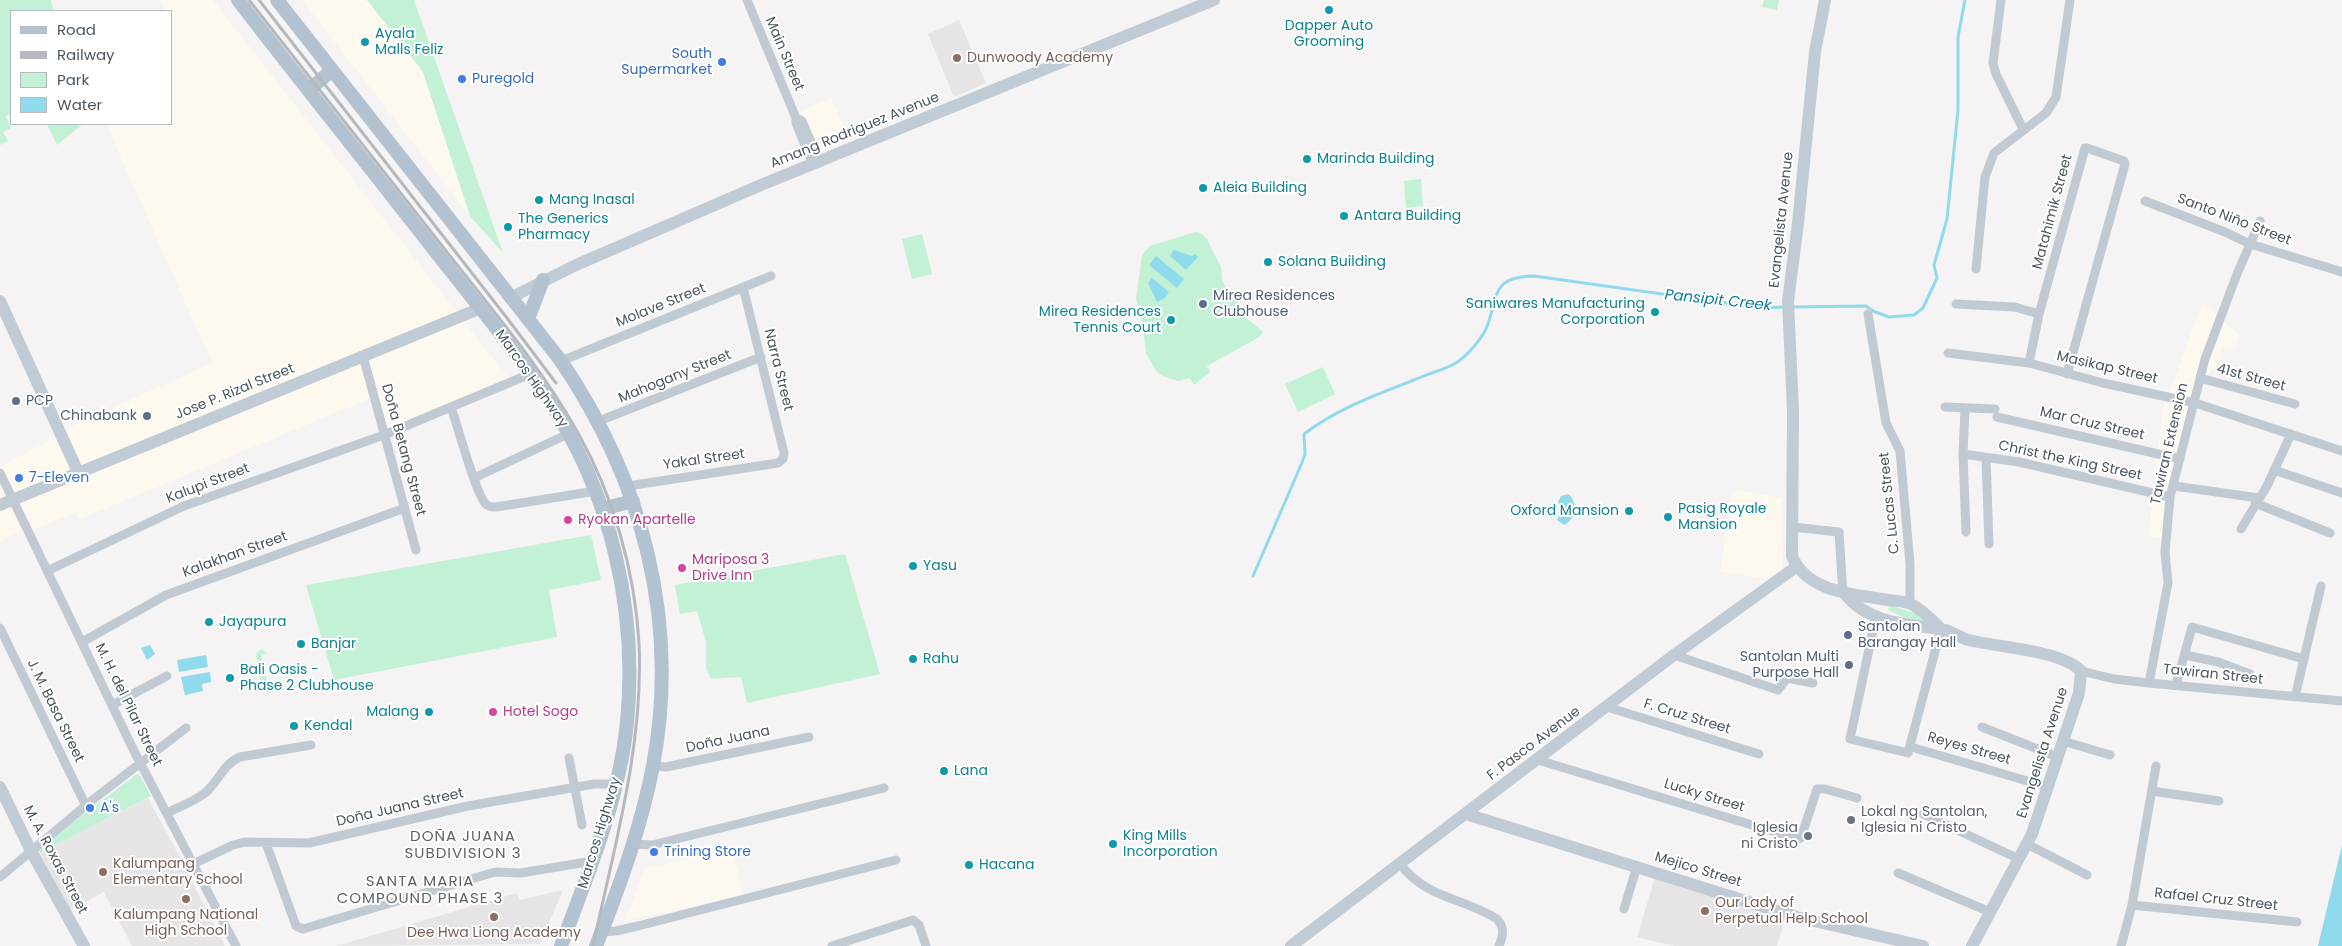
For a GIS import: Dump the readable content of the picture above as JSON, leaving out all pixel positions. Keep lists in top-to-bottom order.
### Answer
{
  "streets": {
    "main road": ["Marcos Highway"],
    "street": [
      "Main Street",
      "Amang Rodriguez Avenue",
      "Matahimik Street",
      "Evangelista Avenue",
      "Santo Niño Street",
      "Molave Street",
      "Masikap Street",
      "Narra Street",
      "Mahogany Street",
      "41st Street",
      "Jose P. Rizal Street",
      "Mar Cruz Street",
      "Tawiran Extension",
      "Doña Betang Street",
      "Yakal Street",
      "Christ the King Street",
      "Kalupi Street",
      "C. Lucas Street",
      "Kalakhan Street",
      "Tawiran Street",
      "M. H. del Pilar Street",
      "J. M. Basa Street",
      "F. Cruz Street",
      "Doña Juana",
      "F. Pasco Avenue",
      "Reyes Street",
      "Lucky Street",
      "Doña Juana Street",
      "M. A. Roxas Street",
      "Mejico Street",
      "Rafael Cruz Street"
    ]
  },
  "crossings": [
    ["Main Street", "Amang Rodriguez Avenue"],
    ["Matahimik Street", "Masikap Street"],
    ["Evangelista Avenue", "Tawiran Street"],
    ["Evangelista Avenue", "F. Pasco Avenue"],
    ["Evangelista Avenue", "Reyes Street"],
    ["Santo Niño Street", "Tawiran Extension"],
    ["Molave Street", "Narra Street"],
    ["Masikap Street", "Tawiran Extension"],
    ["Narra Street", "Mahogany Street"],
    ["Narra Street", "Yakal Street"],
    ["41st Street", "Tawiran Extension"],
    ["Marcos Highway", "Jose P. Rizal Street"],
    ["Marcos Highway", "Doña Juana Street"],
    ["Jose P. Rizal Street", "Doña Betang Street"],
    ["Jose P. Rizal Street", "M. H. del Pilar Street"],
    ["Mar Cruz Street", "Tawiran Extension"],
    ["Tawiran Extension", "Christ the King Street"],
    ["Tawiran Extension", "Tawiran Street"],
    ["Doña Betang Street", "Kalupi Street"],
    ["Doña Betang Street", "Kalakhan Street"],
    ["Kalupi Street", "M. H. del Pilar Street"],
    ["Kalakhan Street", "M. H. del Pilar Street"],
    ["M. H. del Pilar Street", "Doña Juana Street"],
    ["F. Cruz Street", "F. Pasco Avenue"],
    ["F. Pasco Avenue", "Lucky Street"],
    ["F. Pasco Avenue", "Mejico Street"]
  ],
  "districts": ["DOÑA JUANA SUBDIVISION 3", "SANTA MARIA COMPOUND PHASE 3"],
  "water": ["Pansipit Creek"],
  "places": [
    "Dapper Auto Grooming",
    "Ayala Malls Feliz",
    "Dunwoody Academy",
    "South Supermarket",
    "Puregold",
    "Marinda Building",
    "Aleia Building",
    "Mang Inasal",
    "Antara Building",
    "The Generics Pharmacy",
    "Solana Building",
    "Mirea Residences Clubhouse",
    "Saniwares Manufacturing Corporation",
    "Mirea Residences Tennis Court",
    "PCP",
    "Chinabank",
    "7-Eleven",
    "Oxford Mansion",
    "Pasig Royale Mansion",
    "Ryokan Apartelle",
    "Yasu",
    "Mariposa 3 Drive Inn",
    "Jayapura",
    "Santolan Barangay Hall",
    "Banjar",
    "Rahu",
    "Santolan Multi Purpose Hall",
    "Bali Oasis - Phase 2 Clubhouse",
    "Malang",
    "Hotel Sogo",
    "Kendal",
    "Lana",
    "A's",
    "Lokal ng Santolan, Iglesia ni Cristo",
    "Iglesia ni Cristo",
    "King Mills Incorporation",
    "Trining Store",
    "Hacana",
    "Kalumpang Elementary School",
    "Kalumpang National High School",
    "Our Lady of Perpetual Help School",
    "Dee Hwa Liong Academy"
  ],
  "legend": [
    "Road",
    "Railway",
    "Park",
    "Water"
  ]
}
